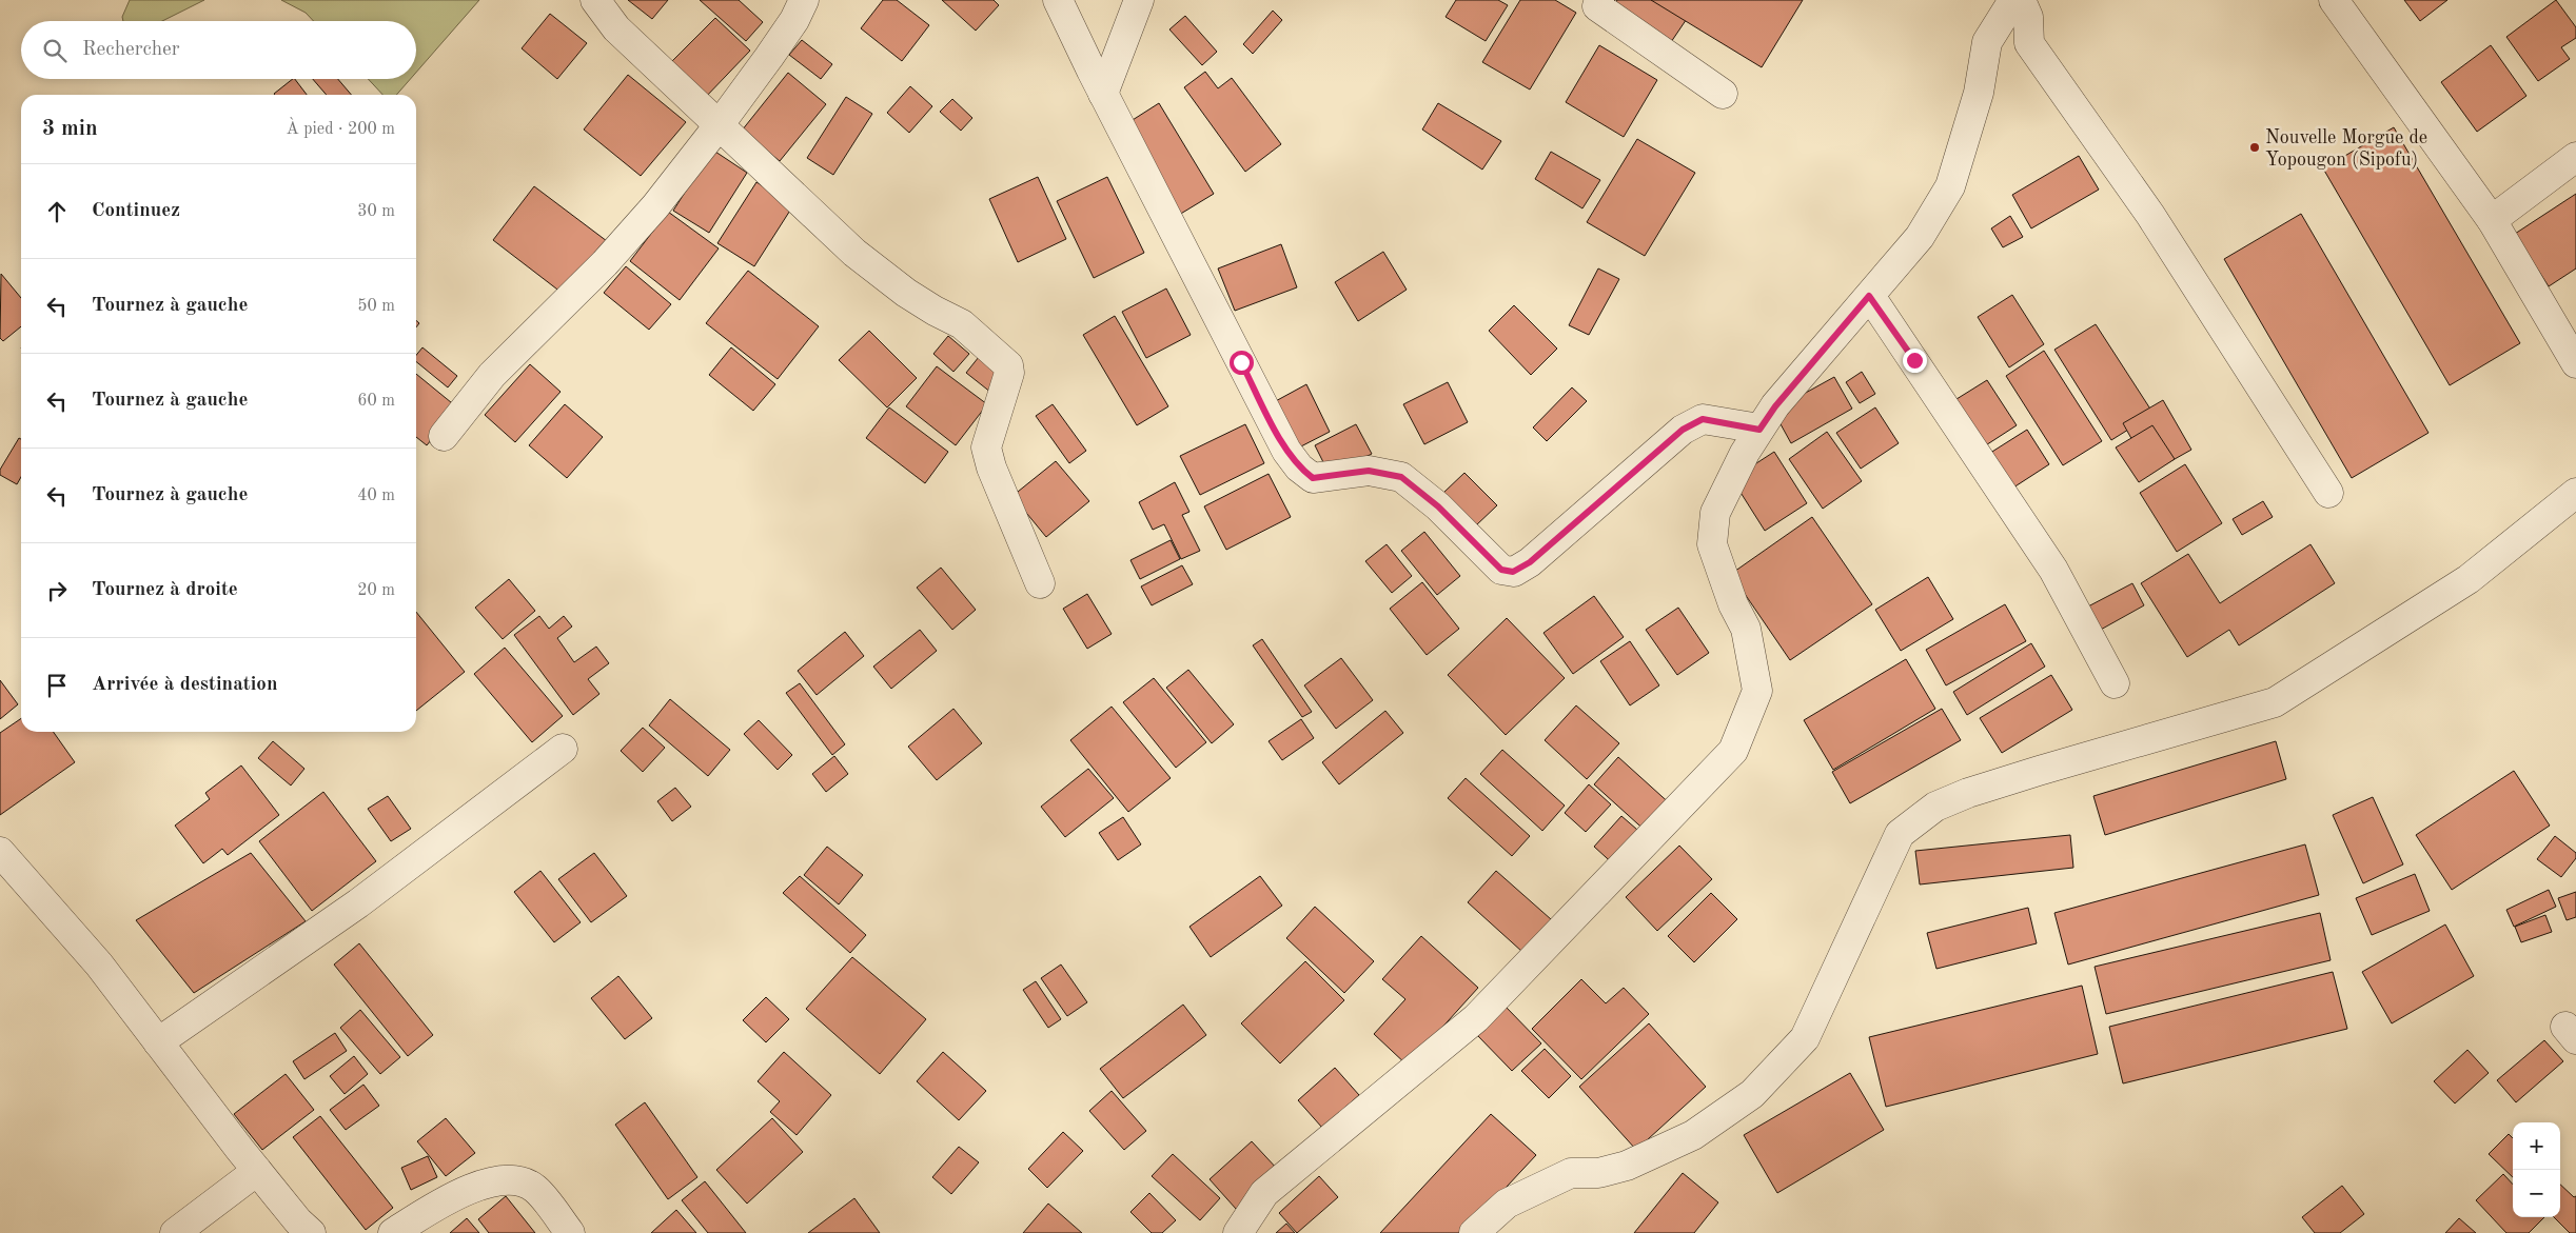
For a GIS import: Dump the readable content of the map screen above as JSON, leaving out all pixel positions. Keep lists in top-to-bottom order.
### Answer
{
  "places": ["Nouvelle Morgue de Yopougon (Sipofu)"],
  "page": {
    "search": "Rechercher",
    "heading": ["3 min", "À pied · 200 m"],
    "list": [
      ["Continuez", "30 m"],
      ["Tournez à gauche", "50 m"],
      ["Tournez à gauche", "60 m"],
      ["Tournez à gauche", "40 m"],
      ["Tournez à droite", "20 m"],
      "Arrivée à destination"
    ],
    "map_buttons": ["+", "−"]
  }
}
